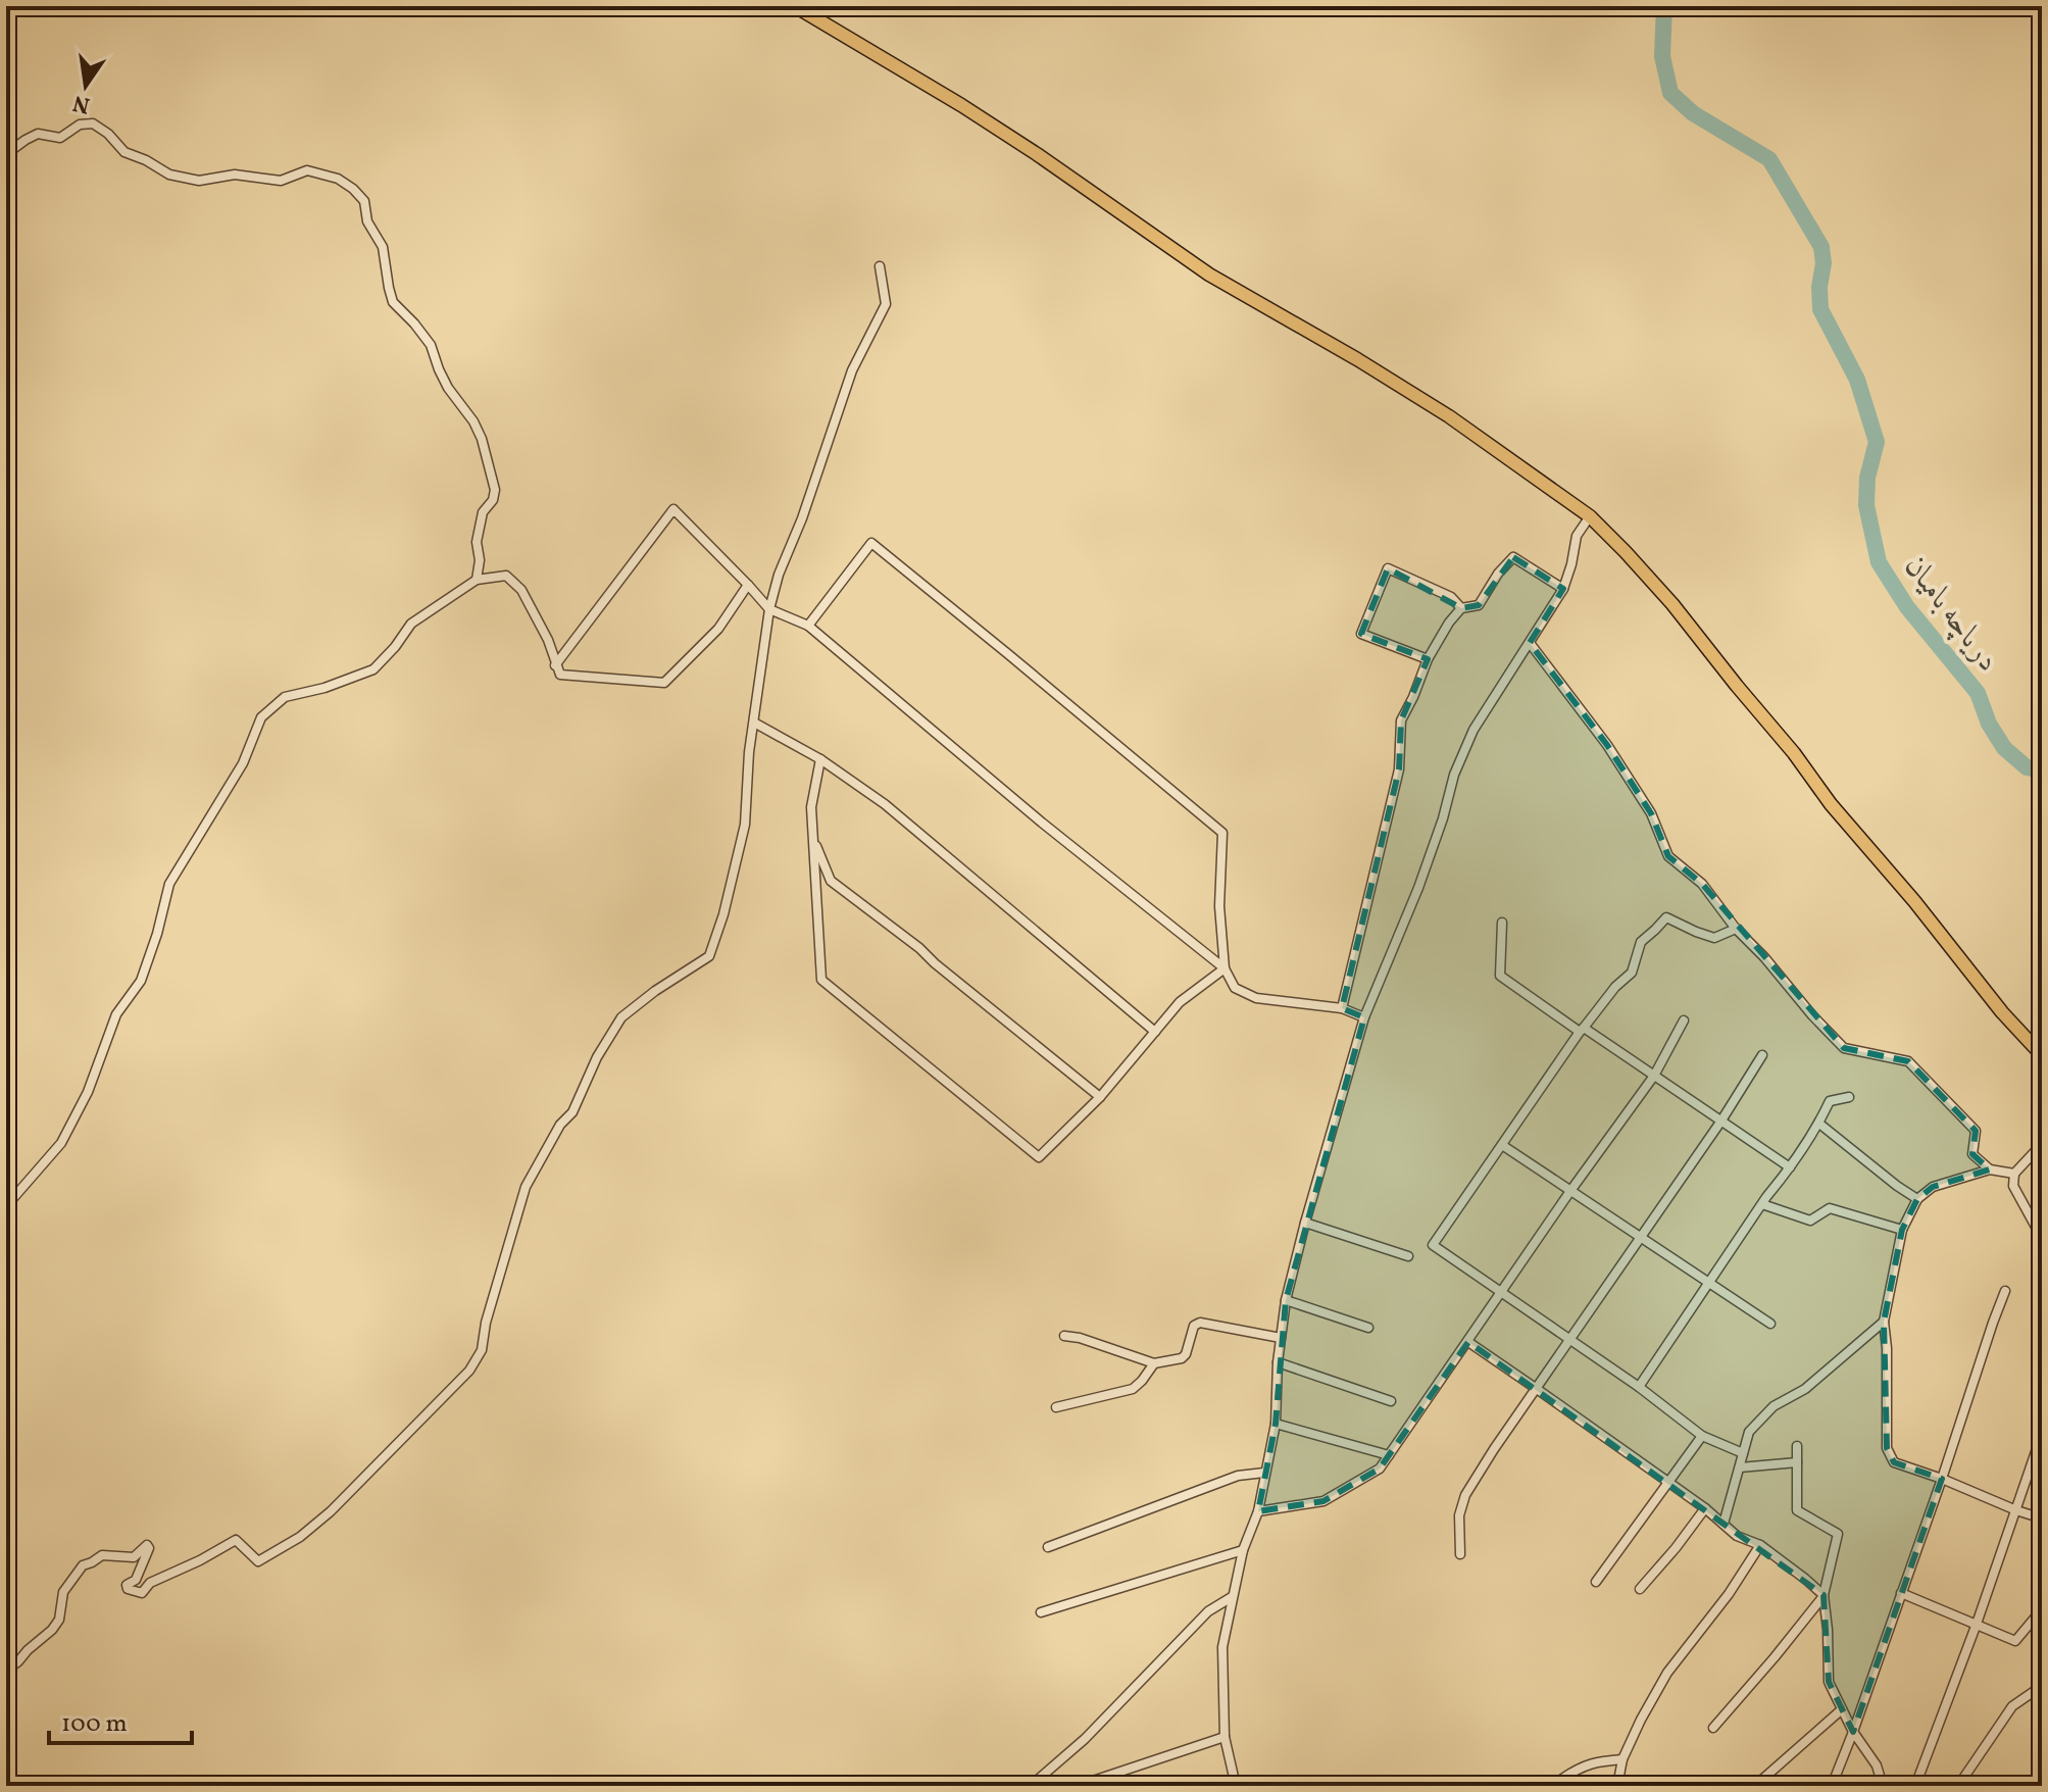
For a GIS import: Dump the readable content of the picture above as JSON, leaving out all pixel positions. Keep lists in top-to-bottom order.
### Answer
{
  "water": ["دریاچه بامیان"],
  "scale_bar": "100 m",
  "north": "bottom"
}
